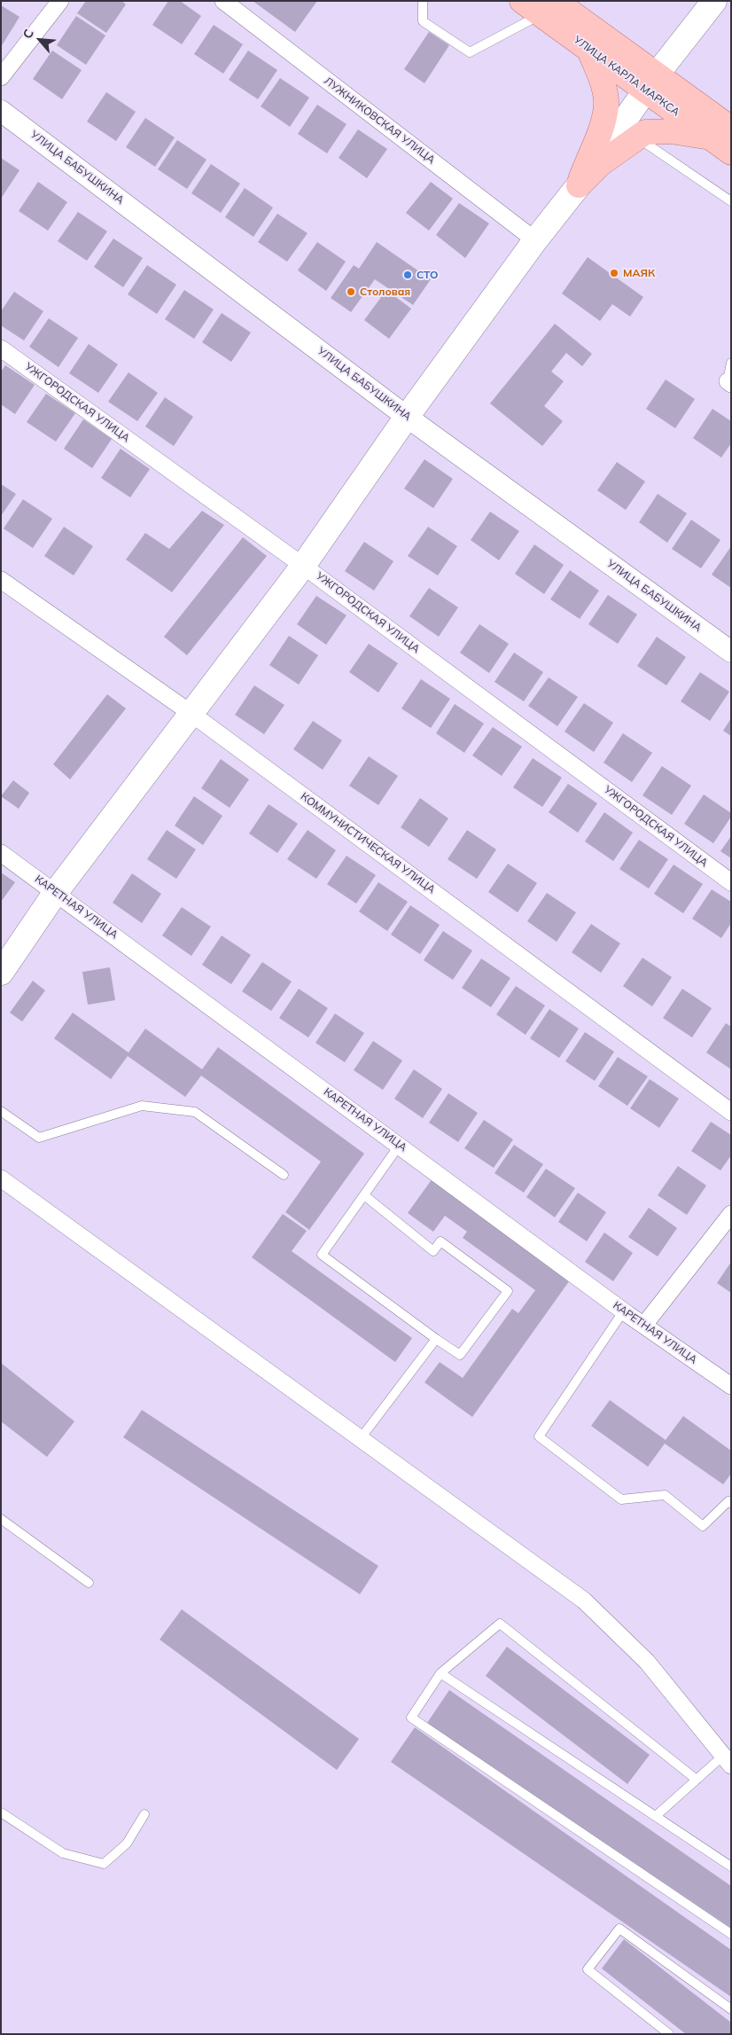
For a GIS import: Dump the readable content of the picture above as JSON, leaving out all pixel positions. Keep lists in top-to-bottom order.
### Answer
{
  "streets": {
    "main road": ["УЛИЦА КАРЛА МАРКСА"],
    "street": [
      "ЛУЖНИКОВСКАЯ УЛИЦА",
      "УЛИЦА БАБУШКИНА",
      "УЖГОРОДСКАЯ УЛИЦА",
      "КОММУНИСТИЧЕСКАЯ УЛИЦА",
      "КАРЕТНАЯ УЛИЦА"
    ]
  },
  "places": ["МАЯК", "СТО", "Столовая"],
  "north": "top left"
}
